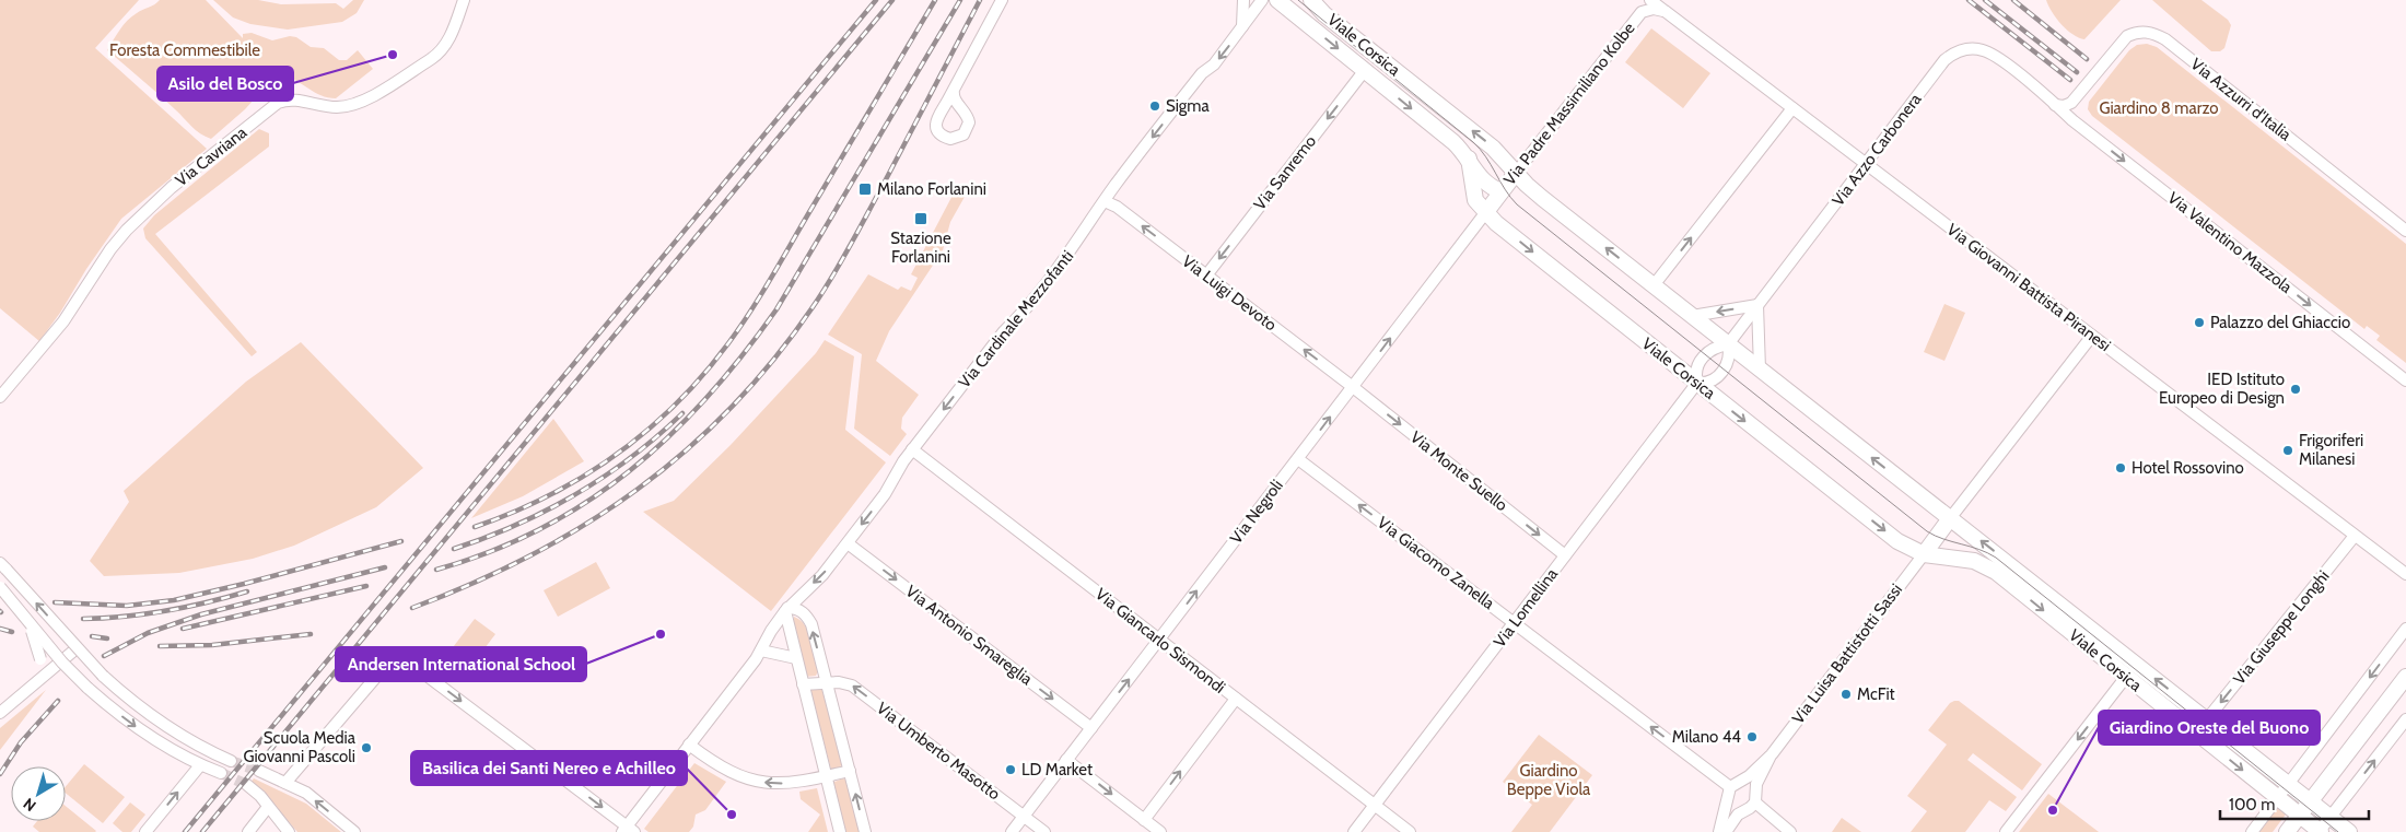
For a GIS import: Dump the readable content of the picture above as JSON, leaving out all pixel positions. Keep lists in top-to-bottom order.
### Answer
{
  "streets": {
    "main road": ["Viale Corsica", "Via Padre Massimiliano Kolbe", "Via Negroli"],
    "street": [
      "Via Azzurri d'Italia",
      "Via Azzo Carbonera",
      "Via Cavriana",
      "Via Sanremo",
      "Via Valentino Mazzola",
      "Via Giovanni Battista Piranesi",
      "Via Luigi Devoto",
      "Via Cardinale Mezzofanti",
      "Via Monte Suello",
      "Via Giacomo Zanella",
      "Via Lomellina",
      "Via Giuseppe Longhi",
      "Via Antonio Smareglia",
      "Via Giancarlo Sismondi",
      "Via Luisa Battistotti Sassi",
      "Via Umberto Masotto"
    ]
  },
  "crossings": [
    ["Viale Corsica", "Via Padre Massimiliano Kolbe"],
    ["Viale Corsica", "Via Azzo Carbonera"],
    ["Viale Corsica", "Via Sanremo"],
    ["Viale Corsica", "Via Negroli"],
    ["Viale Corsica", "Via Lomellina"],
    ["Viale Corsica", "Via Giuseppe Longhi"],
    ["Viale Corsica", "Via Luisa Battistotti Sassi"],
    ["Via Azzurri d'Italia", "Via Azzo Carbonera"],
    ["Via Azzurri d'Italia", "Via Valentino Mazzola"],
    ["Via Padre Massimiliano Kolbe", "Via Giovanni Battista Piranesi"],
    ["Via Padre Massimiliano Kolbe", "Via Negroli"],
    ["Via Azzo Carbonera", "Via Valentino Mazzola"],
    ["Via Azzo Carbonera", "Via Giovanni Battista Piranesi"],
    ["Via Azzo Carbonera", "Via Lomellina"],
    ["Via Sanremo", "Via Luigi Devoto"],
    ["Via Giovanni Battista Piranesi", "Via Giuseppe Longhi"],
    ["Via Luigi Devoto", "Via Cardinale Mezzofanti"],
    ["Via Luigi Devoto", "Via Monte Suello"],
    ["Via Luigi Devoto", "Via Negroli"],
    ["Via Cardinale Mezzofanti", "Via Antonio Smareglia"],
    ["Via Cardinale Mezzofanti", "Via Giancarlo Sismondi"],
    ["Via Monte Suello", "Via Negroli"],
    ["Via Monte Suello", "Via Lomellina"],
    ["Via Negroli", "Via Giacomo Zanella"],
    ["Via Negroli", "Via Antonio Smareglia"],
    ["Via Negroli", "Via Giancarlo Sismondi"],
    ["Via Negroli", "Via Umberto Masotto"],
    ["Via Giacomo Zanella", "Via Lomellina"],
    ["Via Giacomo Zanella", "Via Luisa Battistotti Sassi"],
    ["Via Lomellina", "Via Giancarlo Sismondi"]
  ],
  "one_way": [
    "Via Sanremo",
    "Via Valentino Mazzola",
    "Via Luigi Devoto",
    "Via Cardinale Mezzofanti",
    "Via Monte Suello",
    "Via Negroli",
    "Via Giacomo Zanella",
    "Via Giuseppe Longhi",
    "Via Antonio Smareglia",
    "Via Umberto Masotto"
  ],
  "parks": ["Foresta Commestibile", "Giardino 8 marzo", "Giardino Beppe Viola"],
  "places": {
    "other": [
      "Asilo del Bosco",
      "Sigma",
      "Palazzo del Ghiaccio",
      "IED Istituto Europeo di Design",
      "Frigoriferi Milanesi",
      "Hotel Rossovino",
      "Andersen International School",
      "McFit",
      "Milano 44",
      "Scuola Media Giovanni Pascoli",
      "LD Market",
      "Giardino Oreste del Buono",
      "Basilica dei Santi Nereo e Achilleo"
    ],
    "transit": ["Milano Forlanini", "Stazione Forlanini"]
  },
  "scale_bar": "100 m",
  "north": "bottom left"
}
